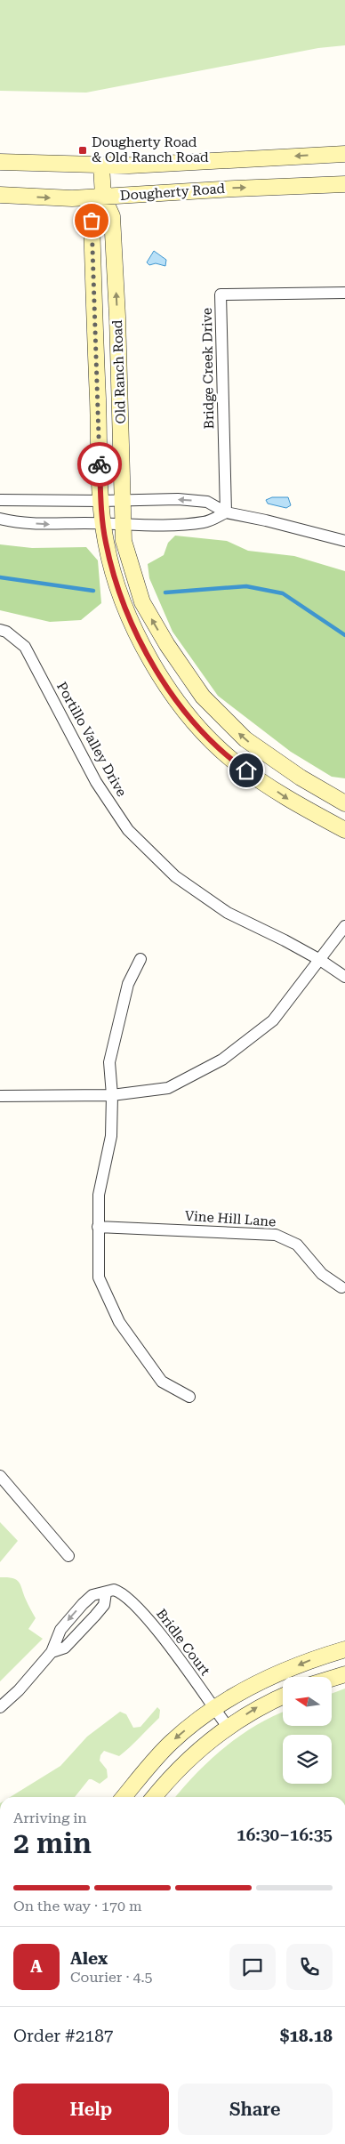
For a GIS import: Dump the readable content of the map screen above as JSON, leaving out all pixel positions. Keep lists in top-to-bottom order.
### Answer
{
  "streets": {
    "street": [
      "Dougherty Road",
      "Bridge Creek Drive",
      "Old Ranch Road",
      "Portillo Valley Drive",
      "Vine Hill Lane",
      "Bridle Court"
    ]
  },
  "crossings": [
    ["Dougherty Road", "Old Ranch Road"]
  ],
  "places": {
    "transit": ["Dougherty Road & Old Ranch Road"]
  },
  "north": "left",
  "page": {
    "heading": ["2 min", "Arriving in", "16:30–16:35"],
    "panel": [
      "Alex",
      "Courier · 4.5",
      "Order #2187",
      "$18.18"
    ],
    "bar": "On the way · 170 m",
    "round": "A",
    "buttons": ["Help", "Share"]
  }
}
